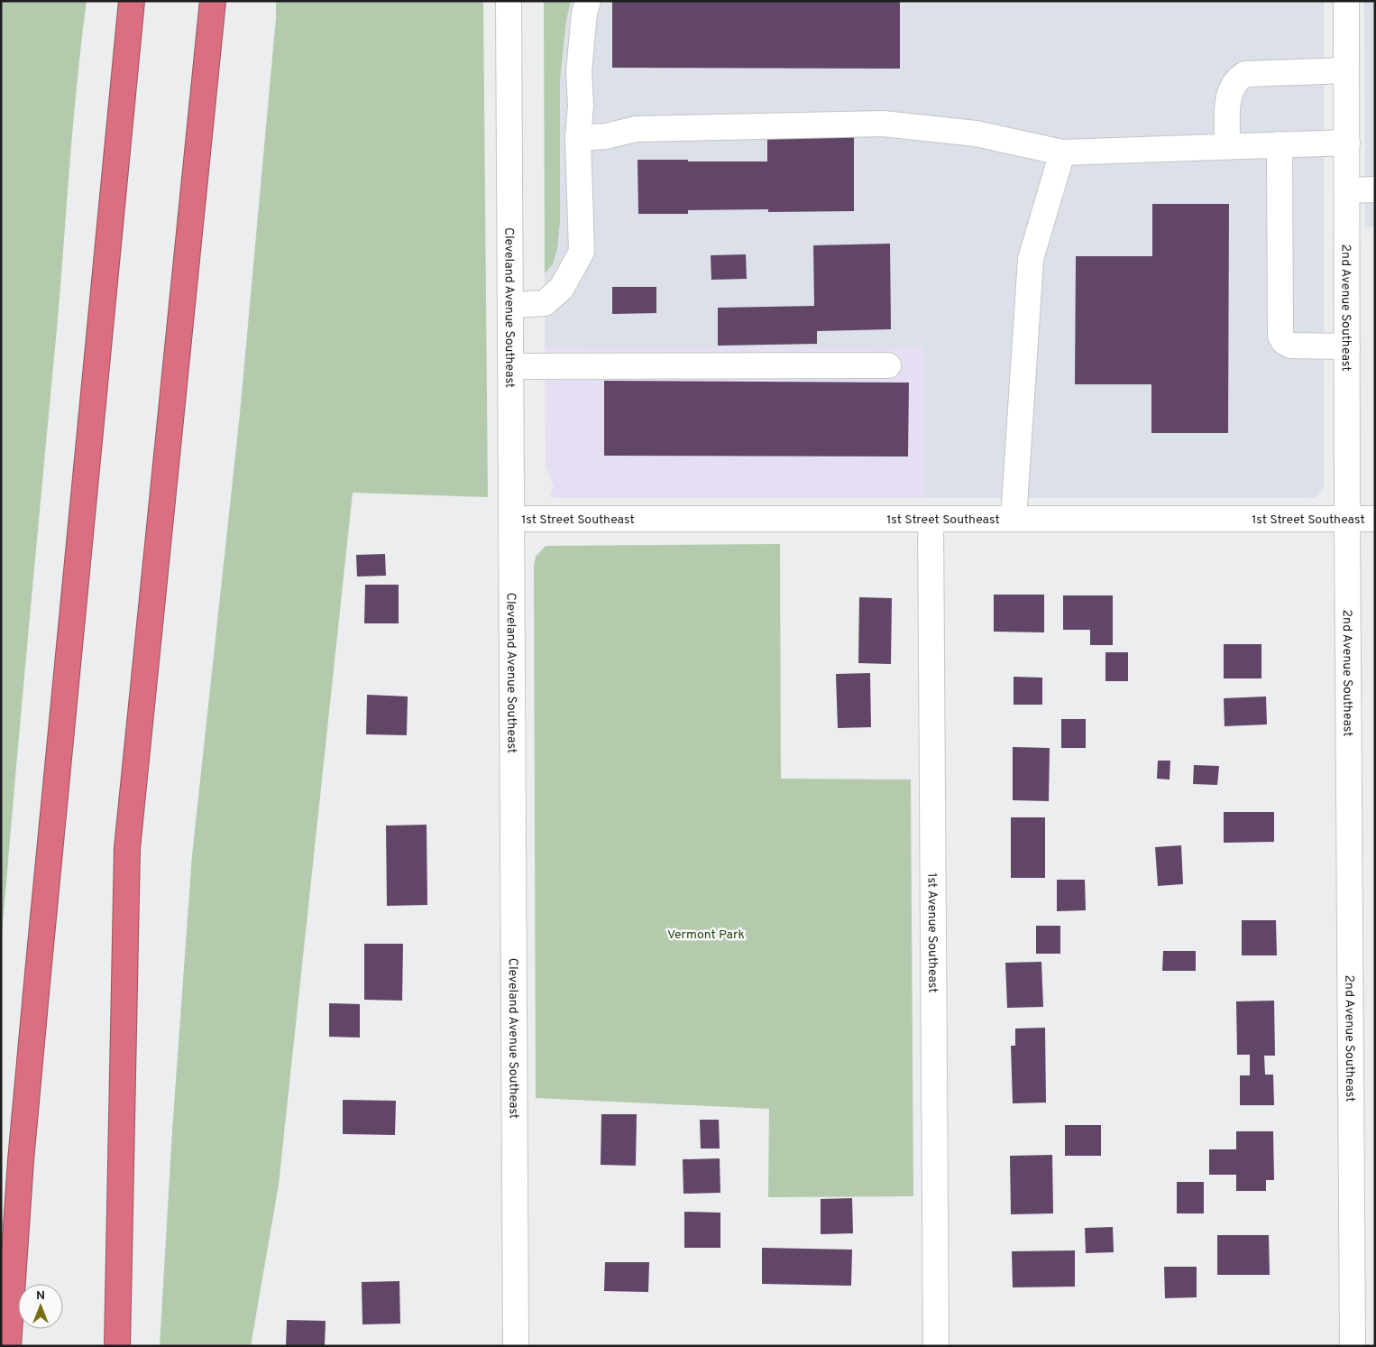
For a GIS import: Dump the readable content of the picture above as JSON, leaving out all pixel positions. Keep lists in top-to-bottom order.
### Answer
{
  "streets": {
    "street": [
      "Cleveland Avenue Southeast",
      "2nd Avenue Southeast",
      "1st Street Southeast",
      "1st Avenue Southeast"
    ]
  },
  "crossings": [
    ["Cleveland Avenue Southeast", "1st Street Southeast"],
    ["2nd Avenue Southeast", "1st Street Southeast"],
    ["1st Street Southeast", "1st Avenue Southeast"]
  ],
  "parks": ["Vermont Park"],
  "north": "top"
}
